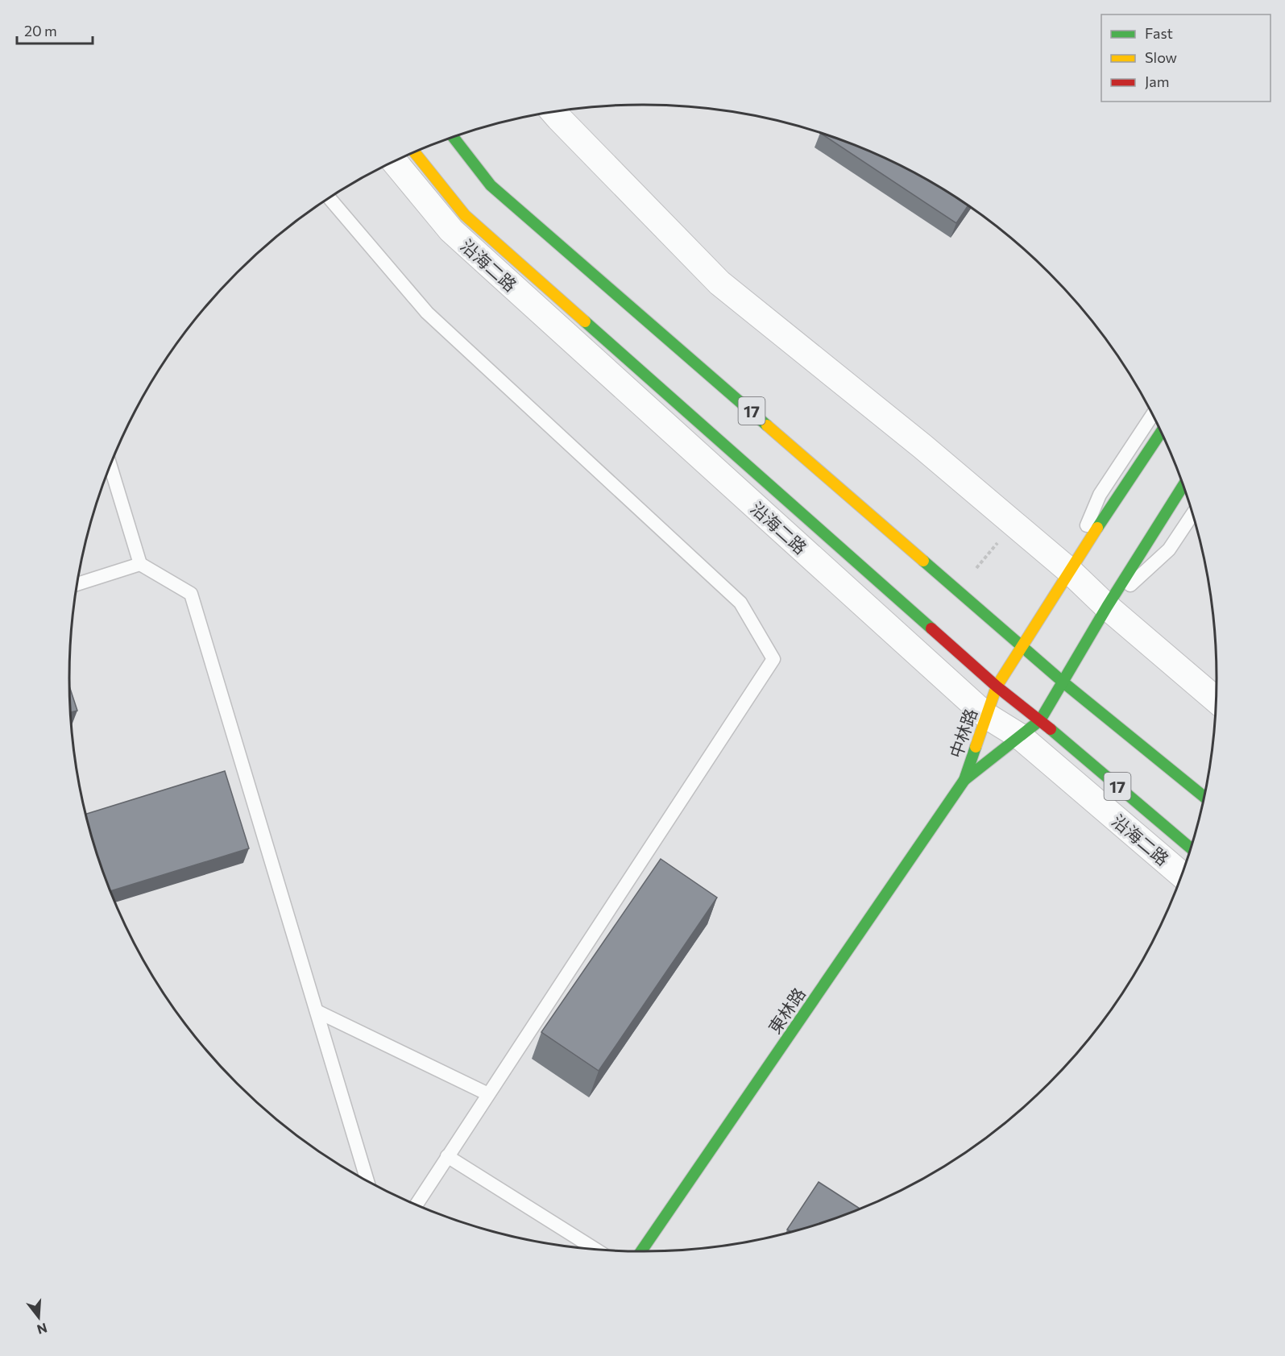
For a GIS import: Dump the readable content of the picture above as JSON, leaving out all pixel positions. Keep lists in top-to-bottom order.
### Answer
{
  "streets": {
    "main road": [
      "沿海二路",
      "17",
      "中林路",
      "東林路"
    ]
  },
  "crossings": [
    ["沿海二路", "中林路"],
    ["17", "中林路"],
    ["中林路", "東林路"]
  ],
  "legend": ["Fast", "Slow", "Jam"],
  "scale_bar": "20 m",
  "north": "bottom"
}
